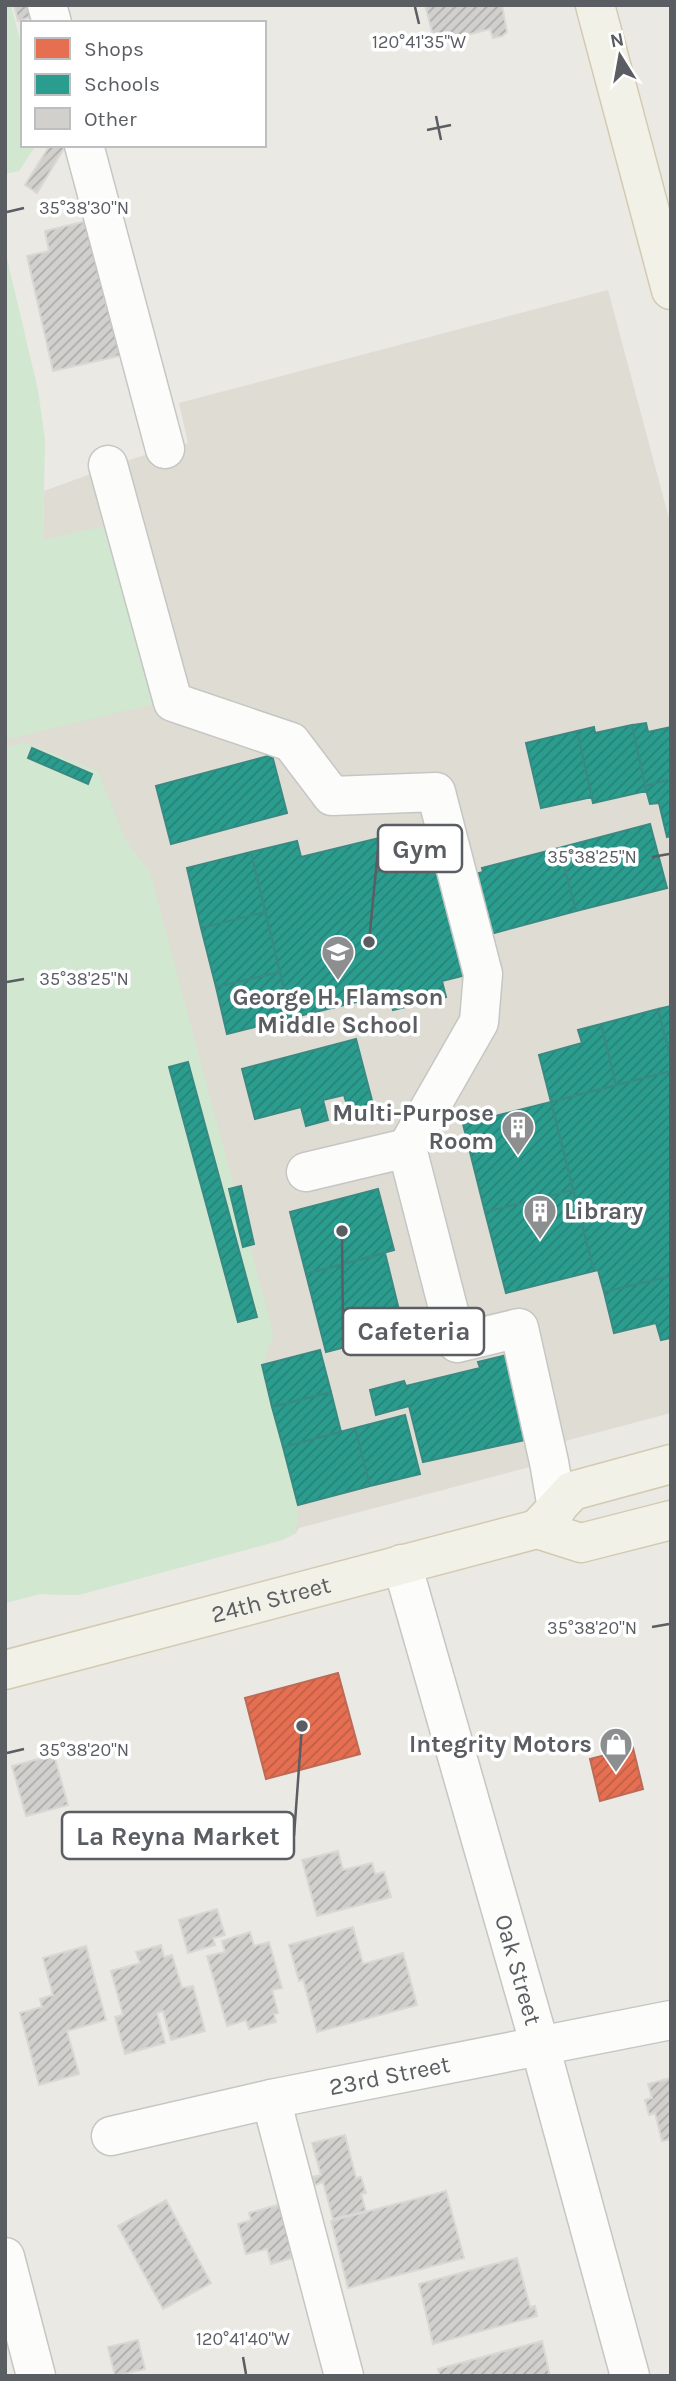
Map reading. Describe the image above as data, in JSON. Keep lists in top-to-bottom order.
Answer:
{
  "streets": {
    "main road": ["24th Street"],
    "street": ["Oak Street", "23rd Street"]
  },
  "crossings": [
    ["24th Street", "Oak Street"],
    ["Oak Street", "23rd Street"]
  ],
  "places": {
    "other": ["Gym", "Cafeteria", "La Reyna Market"],
    "school or university": ["George H. Flamson Middle School"],
    "building": ["Multi-Purpose Room", "Library"],
    "shop": ["Integrity Motors"]
  },
  "legend": ["Shops", "Schools", "Other"],
  "north": "top",
  "coordinates": [
    "120°41'35\"W",
    "35°38'30\"N",
    "35°38'25\"N",
    "35°38'20\"N",
    "120°41'40\"W"
  ]
}
